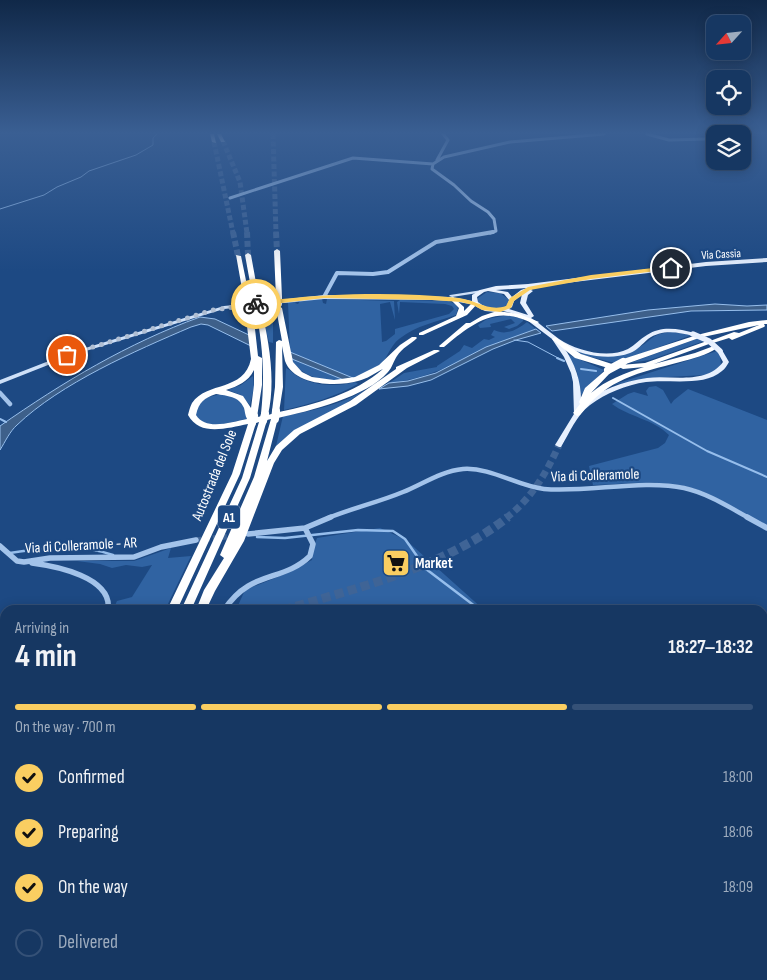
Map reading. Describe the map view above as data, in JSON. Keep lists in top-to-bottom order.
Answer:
{
  "streets": {
    "highway": ["Autostrada del Sole", "A1"],
    "main road": ["Via Cassia"],
    "street": ["Via di Colleramole", "Via di Colleramole - AR"]
  },
  "places": {
    "supermarket": ["Market"]
  },
  "north": "bottom left",
  "page": {
    "heading": ["4 min", "Arriving in", "18:27–18:32"],
    "bar": "On the way · 700 m",
    "list": [
      ["Confirmed", "18:00"],
      ["Preparing", "18:06"],
      ["On the way", "18:09"],
      "Delivered"
    ]
  }
}
